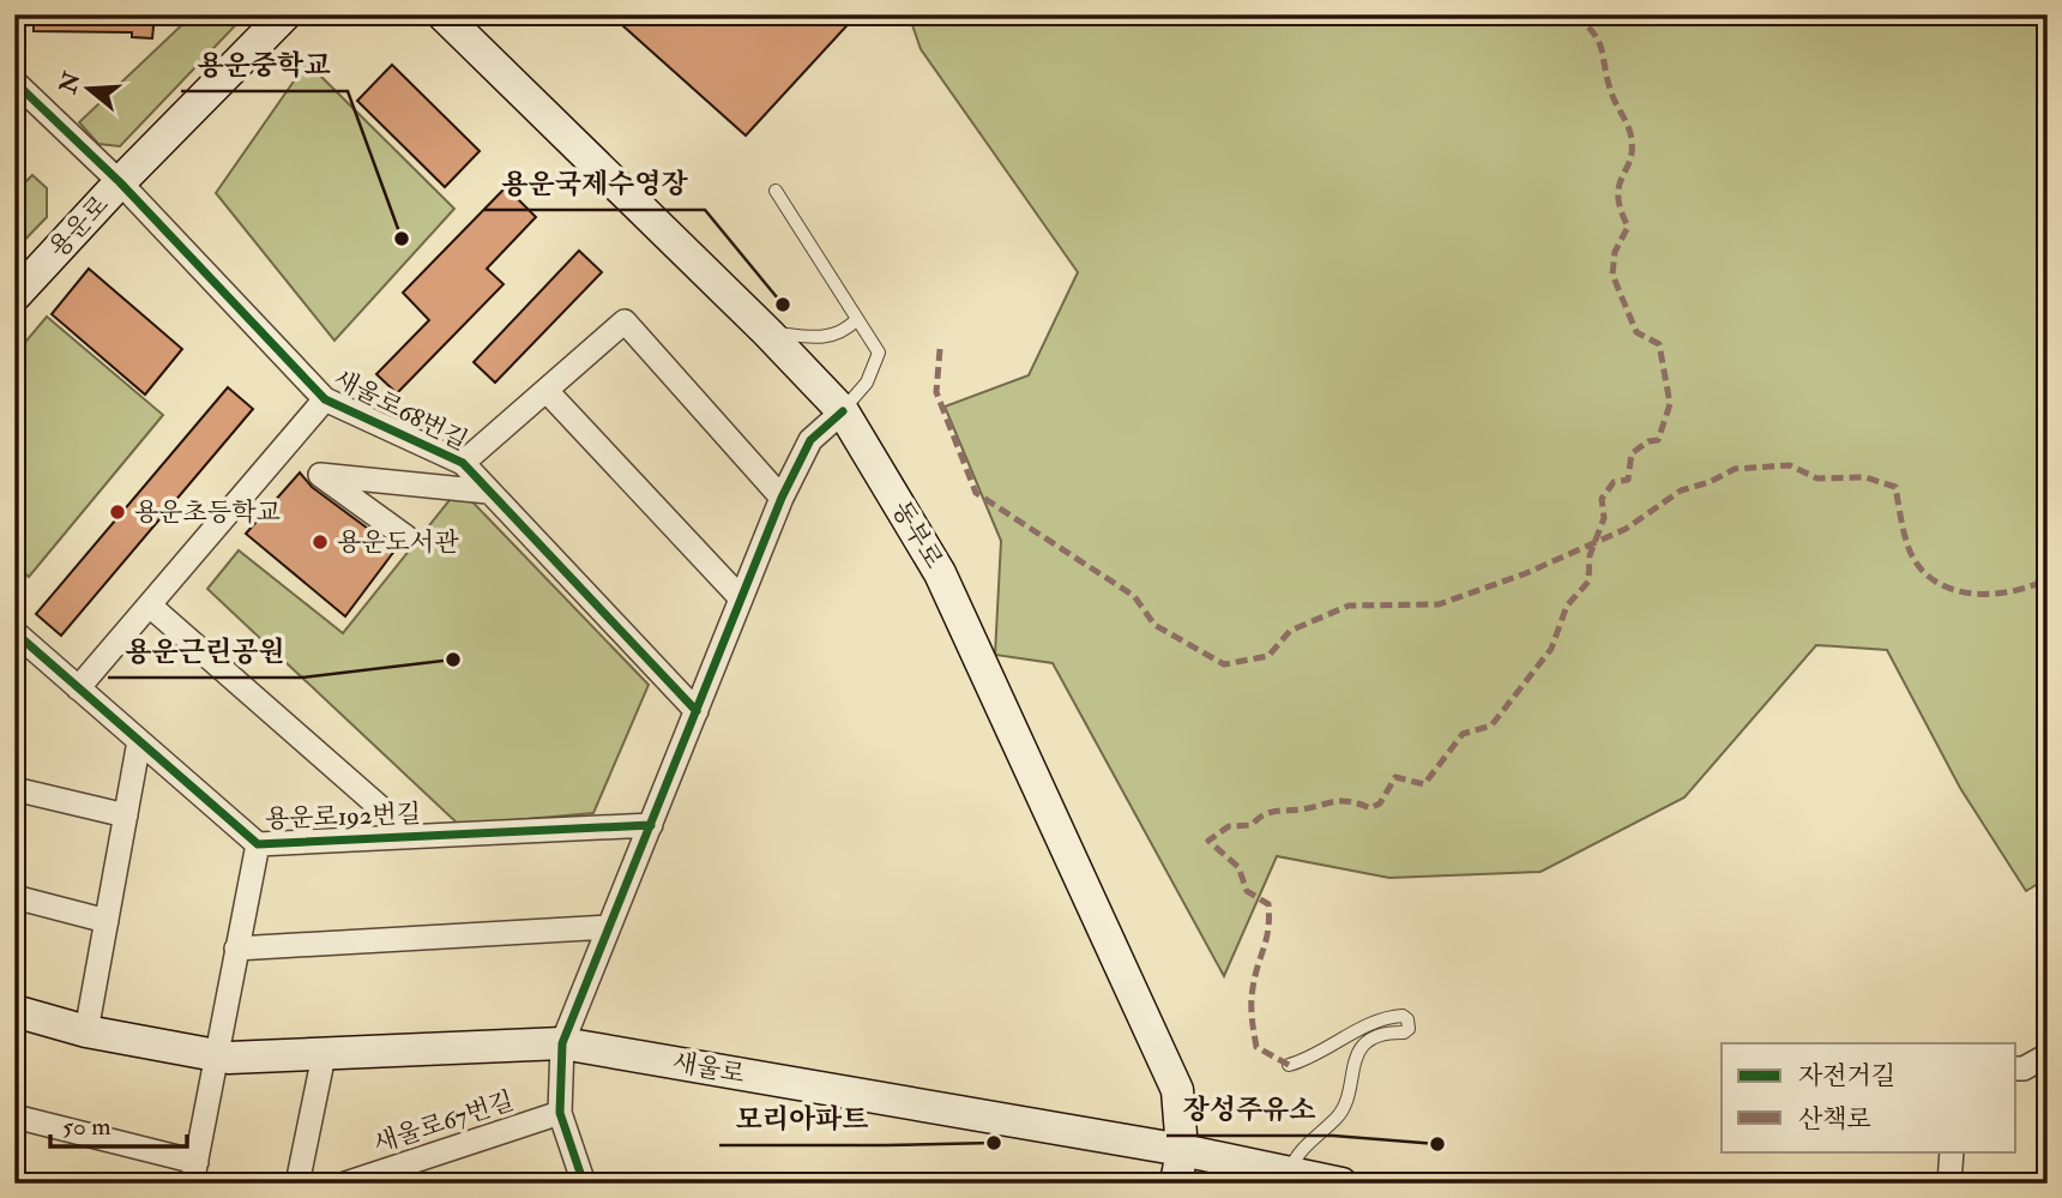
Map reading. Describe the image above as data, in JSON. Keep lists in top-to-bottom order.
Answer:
{
  "streets": {
    "main road": ["용운로", "동부로", "새울로"],
    "street": ["새울로68번길", "용운로192번길", "새울로67번길"]
  },
  "crossings": [
    ["용운로", "새울로68번길"],
    ["동부로", "새울로"]
  ],
  "places": [
    "용운중학교",
    "용운국제수영장",
    "용운초등학교",
    "용운도서관",
    "용운근린공원",
    "모리아파트",
    "장성주유소"
  ],
  "legend": ["자전거길", "산책로"],
  "scale_bar": "50 m",
  "north": "left"
}
